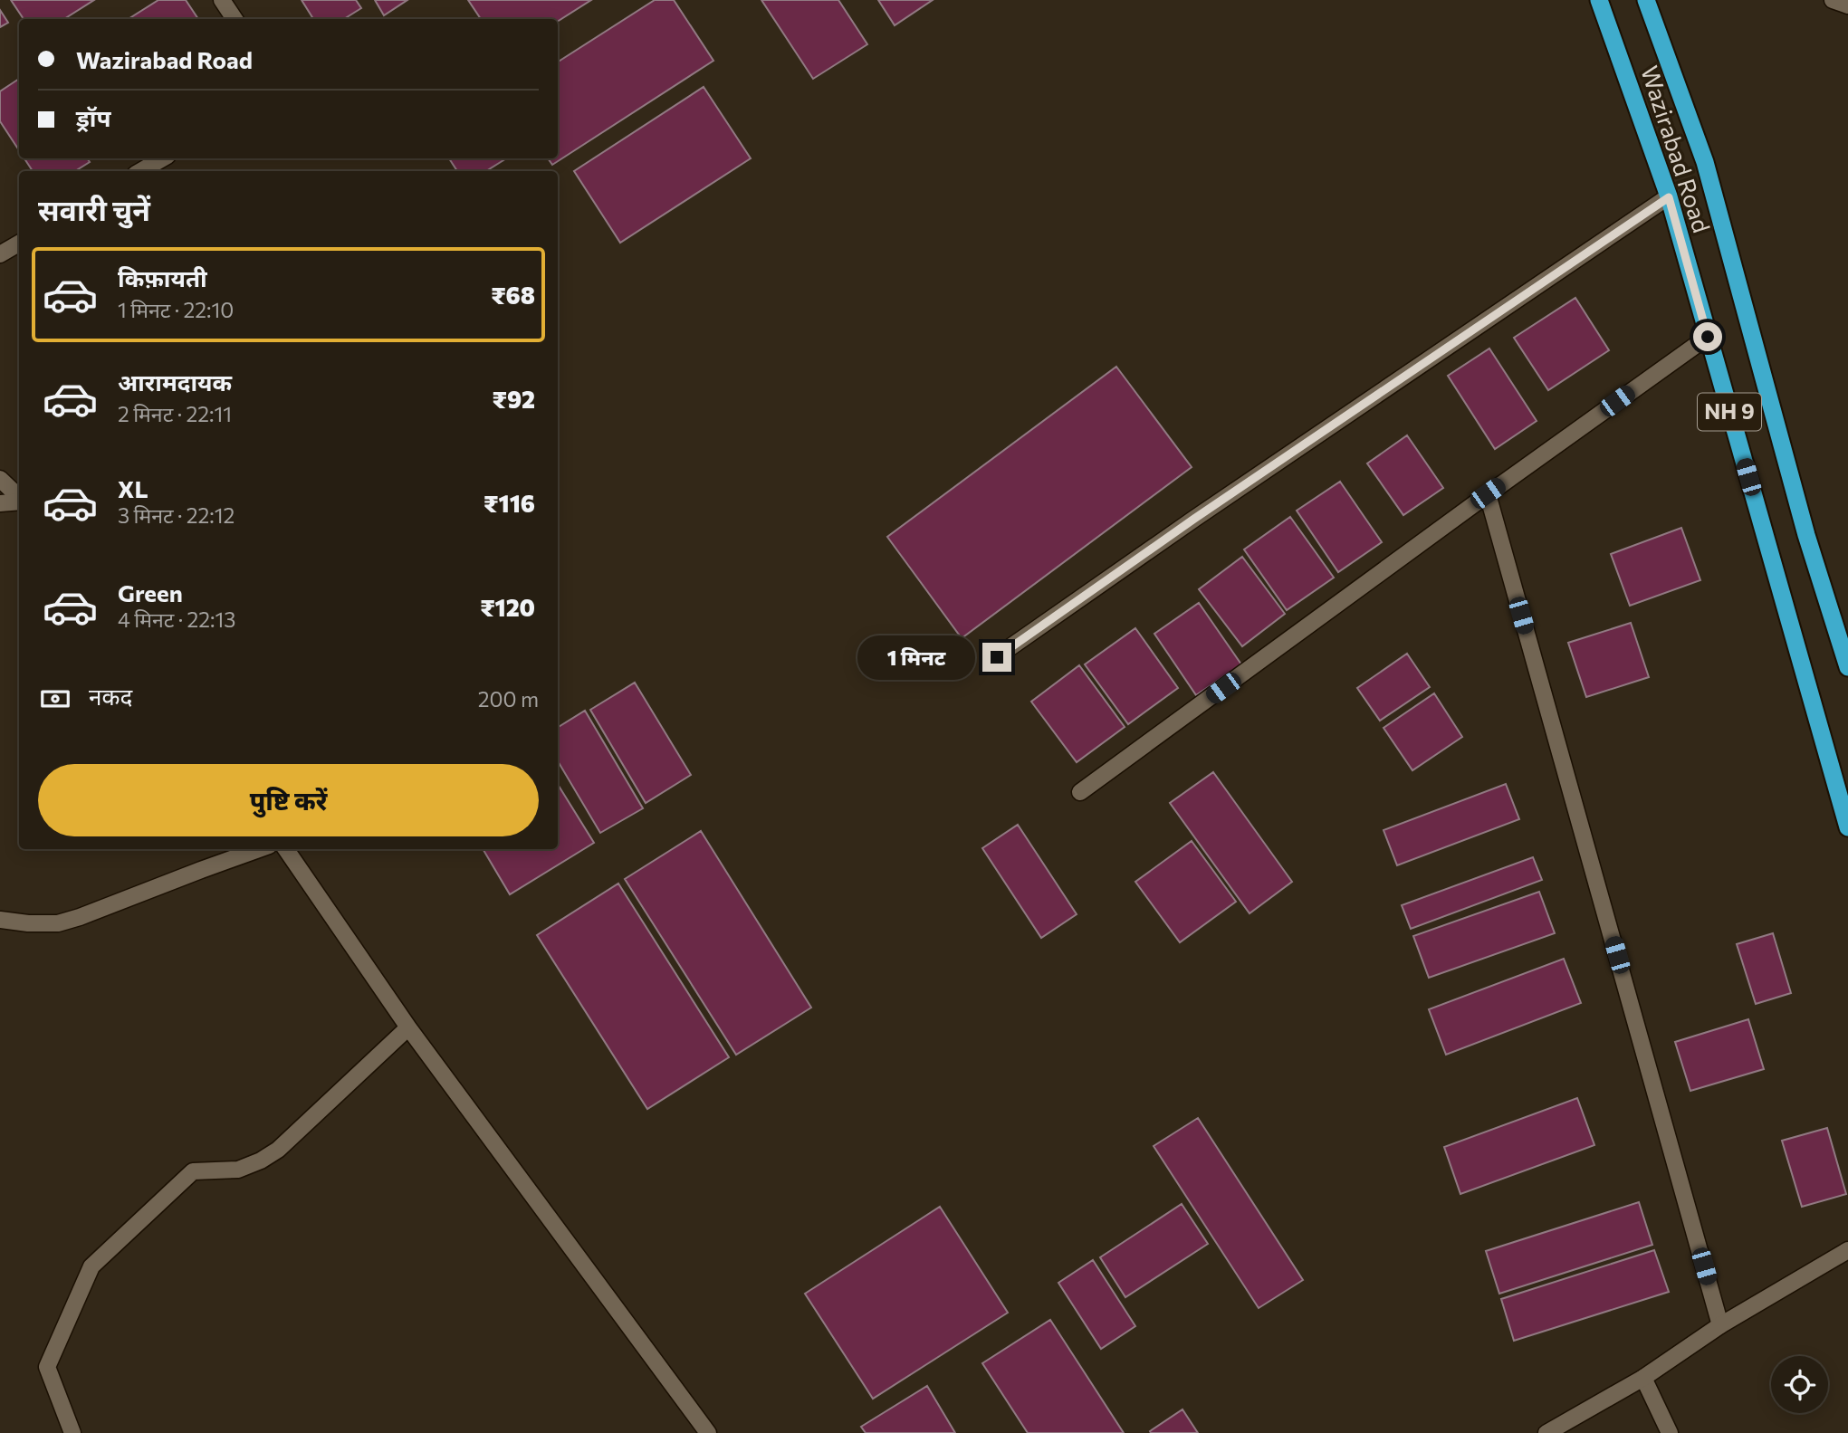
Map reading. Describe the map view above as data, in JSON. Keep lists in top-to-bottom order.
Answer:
{
  "streets": {
    "highway": ["Wazirabad Road", "NH 9"]
  },
  "page": {
    "banner": ["Wazirabad Road", "ड्रॉप"],
    "heading": "सवारी चुनें",
    "list": [
      {
        "name": "किफ़ायती",
        "note": "1 मिनट · 22:10",
        "value": "₹68"
      },
      {
        "name": "आरामदायक",
        "note": "2 मिनट · 22:11",
        "value": "₹92"
      },
      {
        "name": "XL",
        "note": "3 मिनट · 22:12",
        "value": "₹116"
      },
      {
        "name": "Green",
        "note": "4 मिनट · 22:13",
        "value": "₹120"
      }
    ],
    "bubble": "1 मिनट",
    "pay": ["नकद", "200 m"],
    "buttons": "पुष्टि करें"
  }
}
